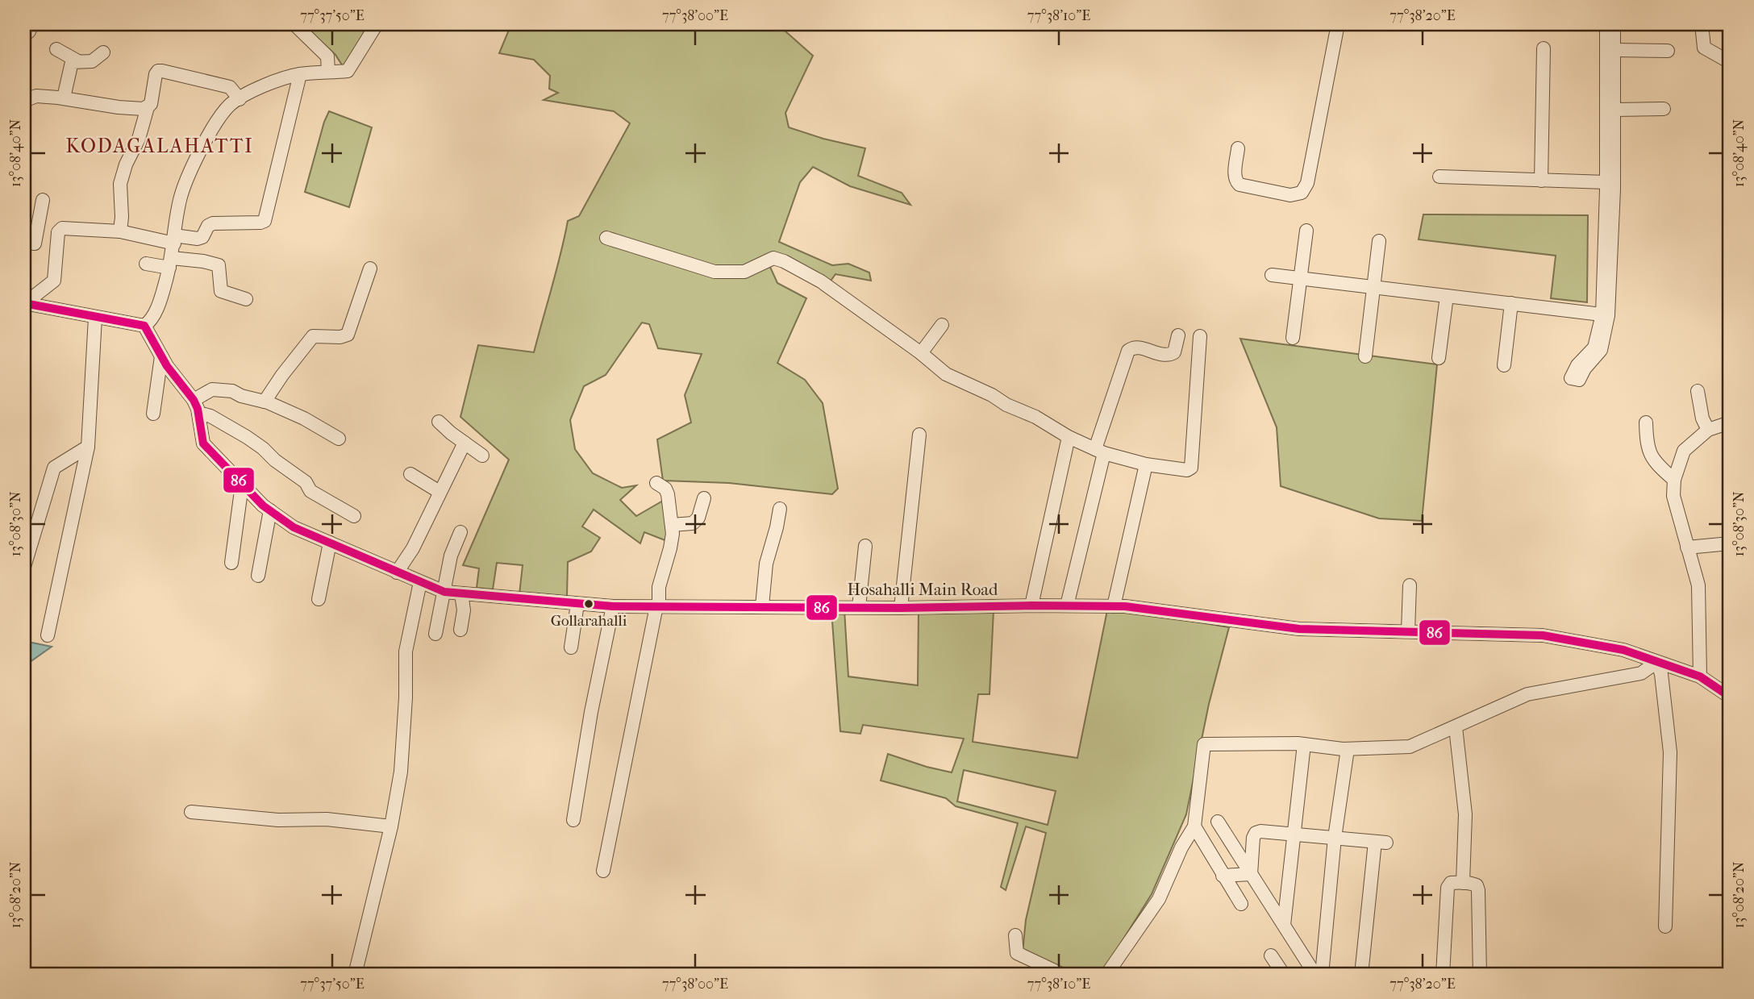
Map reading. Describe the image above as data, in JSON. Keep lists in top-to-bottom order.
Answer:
{
  "streets": {
    "street": ["Hosahalli Main Road"]
  },
  "districts": ["KODAGALAHATTI"],
  "places": ["Gollarahalli"],
  "lines": ["transit line 86"],
  "coordinates": [
    "77°37'50\"E",
    "77°38'00\"E",
    "77°38'10\"E",
    "77°38'20\"E",
    "13°08'40\"N",
    "13°08'30\"N",
    "13°08'20\"N"
  ]
}
